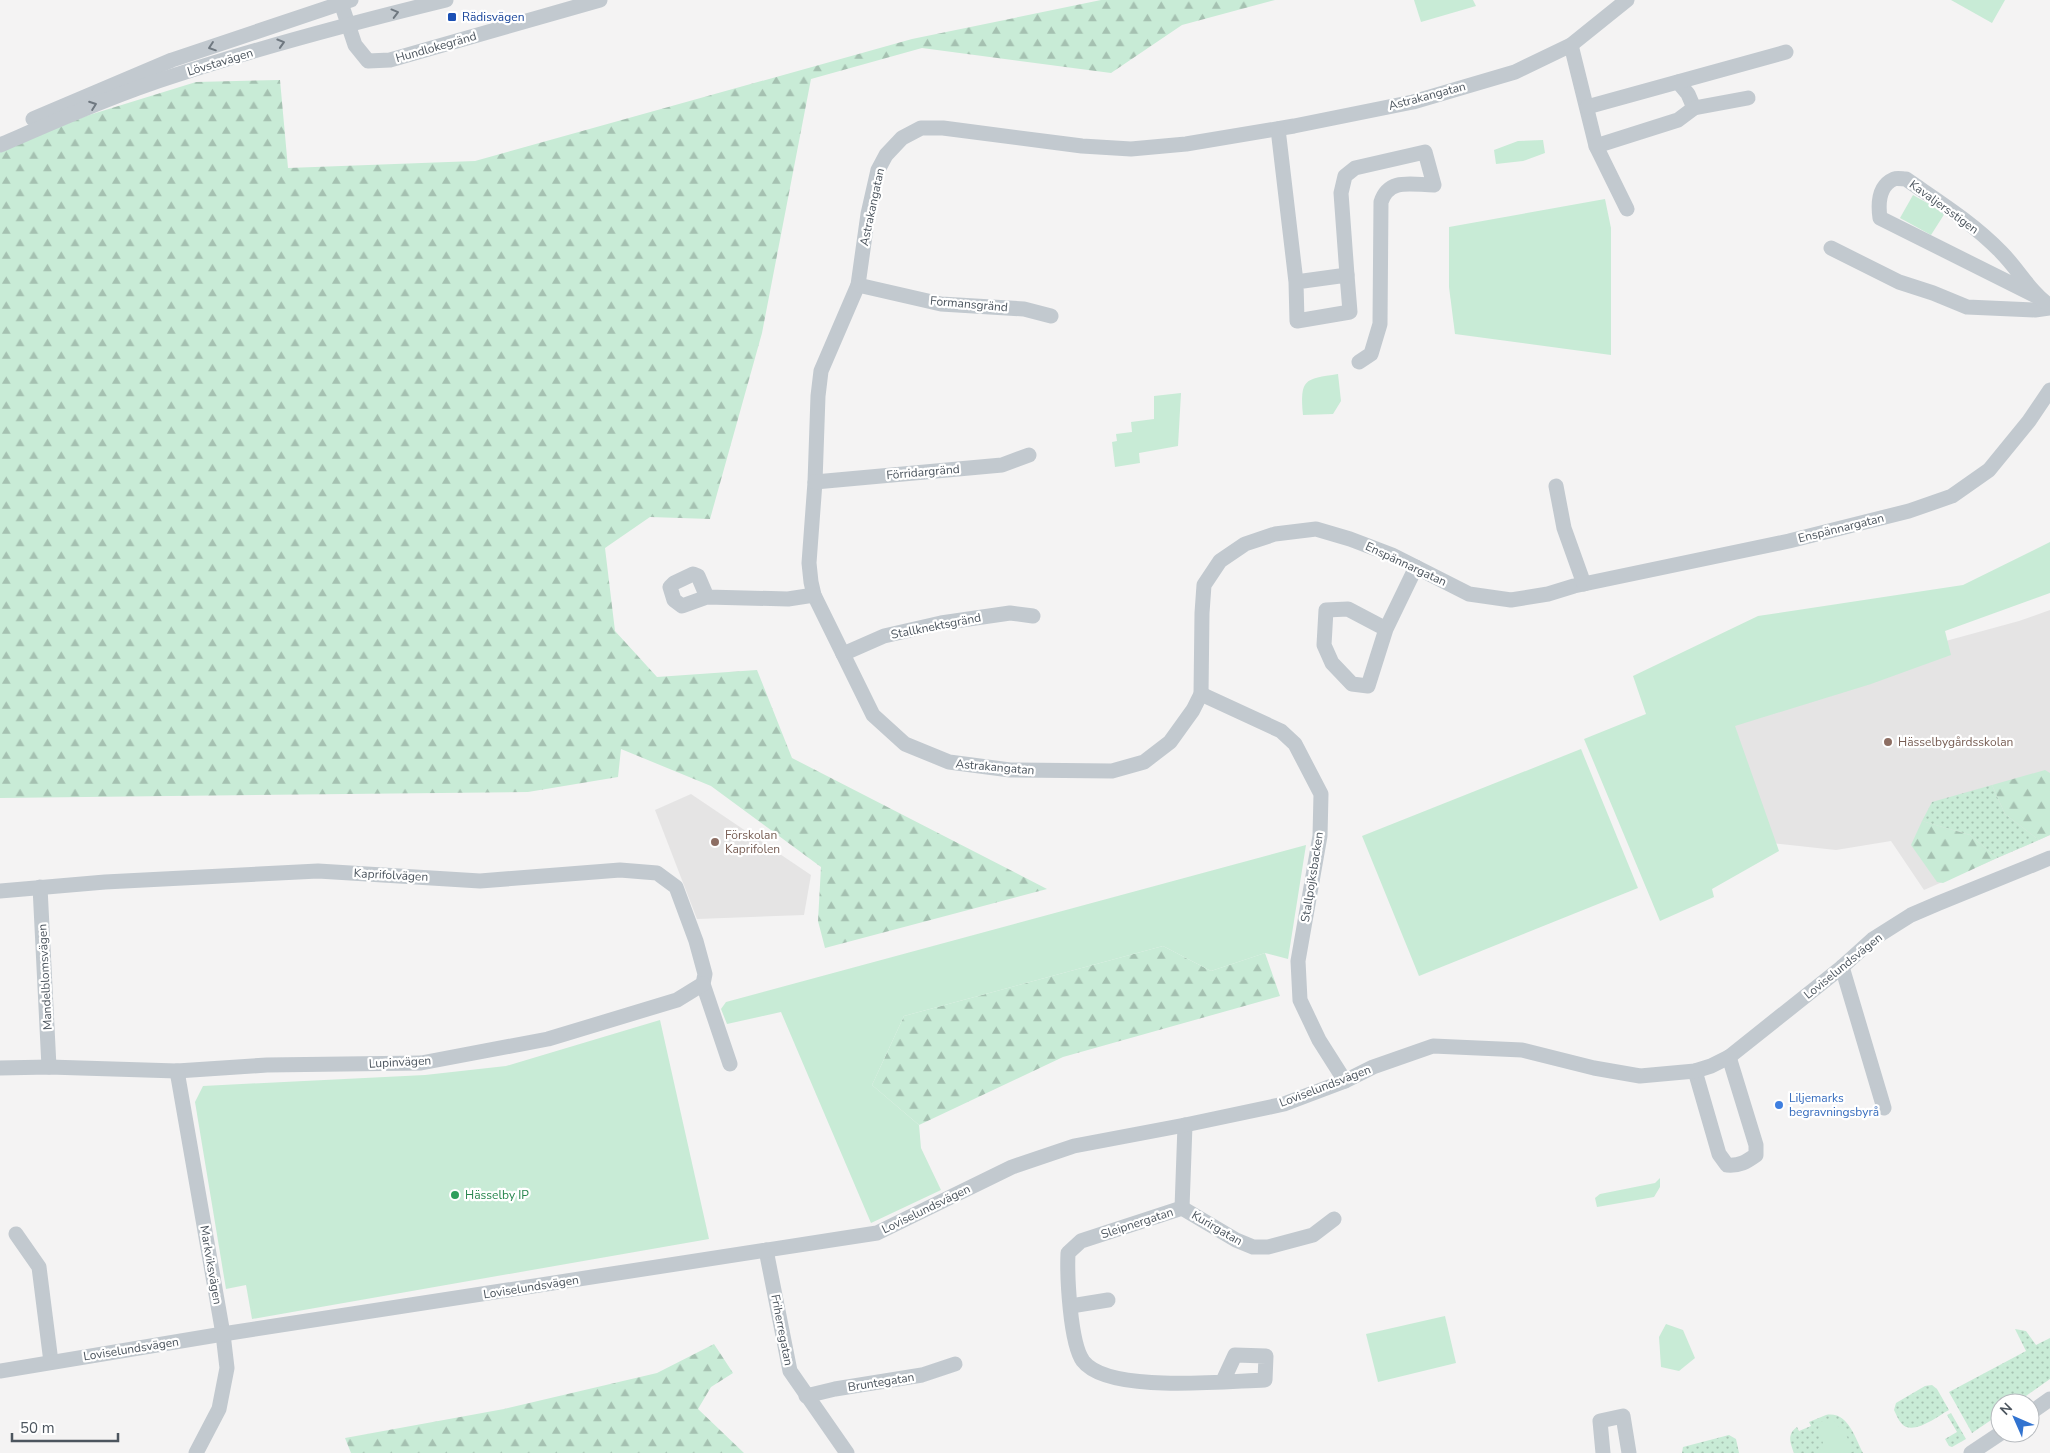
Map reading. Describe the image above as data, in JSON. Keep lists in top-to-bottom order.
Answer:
{
  "streets": {
    "street": [
      "Hundlokegränd",
      "Lövstavägen",
      "Astrakangatan",
      "Kavaljersstigen",
      "Formansgränd",
      "Förridargränd",
      "Enspännargatan",
      "Stallknektsgränd",
      "Kaprifolvägen",
      "Stallpojksbacken",
      "Loviselundsvägen",
      "Mandelblomsvägen",
      "Lupinvägen",
      "Sleipnergatan",
      "Kurirgatan",
      "Markviksvägen",
      "Friherregatan",
      "Bruntegatan"
    ]
  },
  "crossings": [
    ["Hundlokegränd", "Lövstavägen"],
    ["Astrakangatan", "Formansgränd"],
    ["Astrakangatan", "Förridargränd"],
    ["Astrakangatan", "Enspännargatan"],
    ["Astrakangatan", "Stallknektsgränd"],
    ["Astrakangatan", "Stallpojksbacken"],
    ["Enspännargatan", "Stallpojksbacken"],
    ["Kaprifolvägen", "Mandelblomsvägen"],
    ["Kaprifolvägen", "Lupinvägen"],
    ["Stallpojksbacken", "Loviselundsvägen"],
    ["Loviselundsvägen", "Sleipnergatan"],
    ["Loviselundsvägen", "Markviksvägen"],
    ["Loviselundsvägen", "Friherregatan"],
    ["Mandelblomsvägen", "Lupinvägen"],
    ["Lupinvägen", "Markviksvägen"],
    ["Sleipnergatan", "Kurirgatan"],
    ["Friherregatan", "Bruntegatan"]
  ],
  "places": {
    "transit": ["Rädisvägen"],
    "other": [
      "Hässelbygårdsskolan",
      "Förskolan Kaprifolen",
      "Liljemarks begravningsbyrå",
      "Hässelby IP"
    ]
  },
  "scale_bar": "50 m",
  "north": "top left"
}
